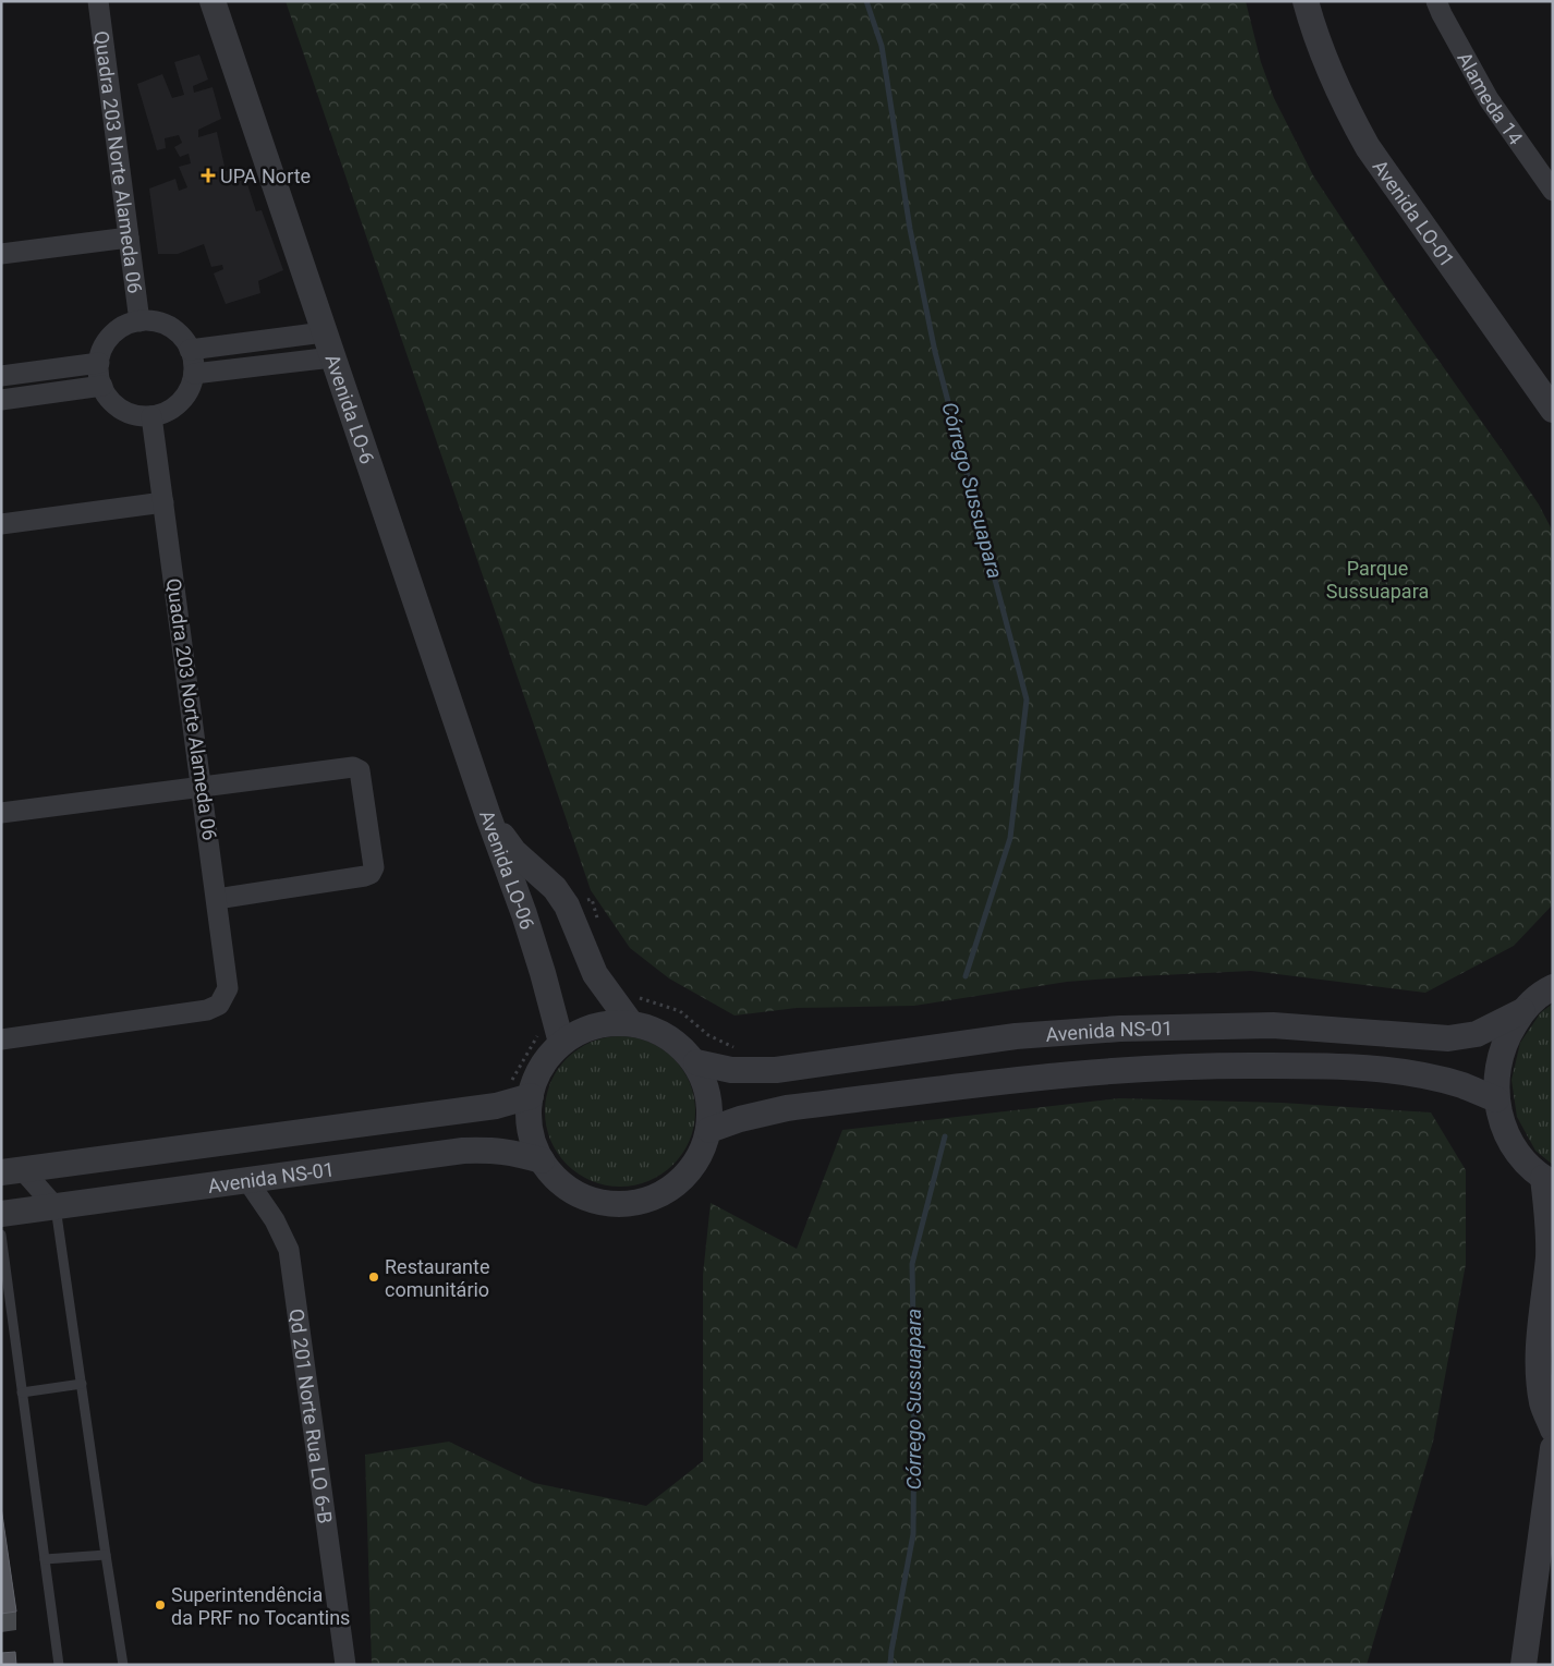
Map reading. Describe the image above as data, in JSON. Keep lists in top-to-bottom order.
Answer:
{
  "streets": {
    "street": [
      "Alameda 14",
      "Quadra 203 Norte Alameda 06",
      "Avenida LO-01",
      "Avenida LO-6",
      "Avenida LO-06",
      "Avenida NS-01",
      "Qd 201 Norte Rua LO 6-B"
    ]
  },
  "crossings": [
    ["Avenida LO-6", "Avenida LO-06"],
    ["Avenida LO-06", "Avenida NS-01"],
    ["Avenida NS-01", "Qd 201 Norte Rua LO 6-B"]
  ],
  "water": ["Córrego Sussuapara"],
  "parks": ["Parque Sussuapara"],
  "places": {
    "health": ["UPA Norte"],
    "other": ["Restaurante comunitário", "Superintendência da PRF no Tocantins"]
  }
}
